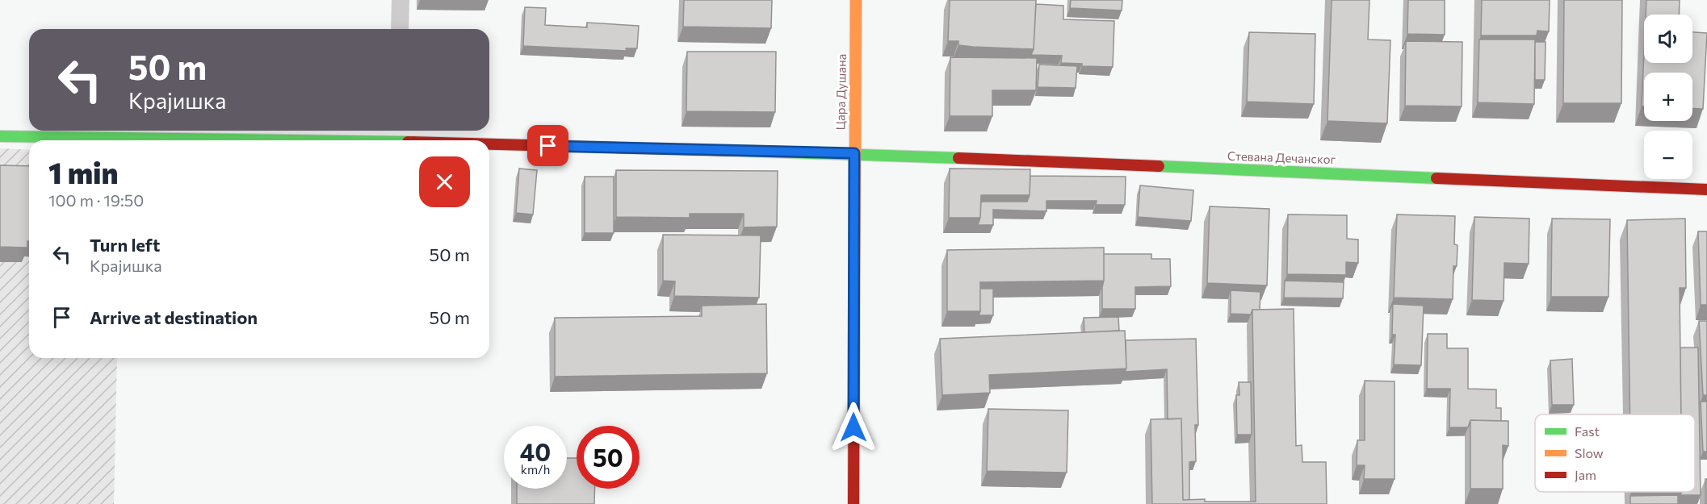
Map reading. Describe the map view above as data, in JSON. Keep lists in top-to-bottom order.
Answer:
{
  "streets": {
    "street": ["Цара Душана", "Стевана Дечанског"]
  },
  "crossings": [
    ["Цара Душана", "Стевана Дечанског"]
  ],
  "legend": ["Fast", "Slow", "Jam"],
  "page": {
    "map_buttons": ["+", "−"],
    "turn": ["50 m", "Крајишка"],
    "heading": ["1 min", "100 m · 19:50"],
    "list": [
      {
        "name": "Turn left",
        "note": "Крајишка",
        "value": "50 m"
      },
      {
        "name": "Arrive at destination",
        "value": "50 m"
      }
    ],
    "speed": "40 km/h",
    "limit": "50"
  }
}
